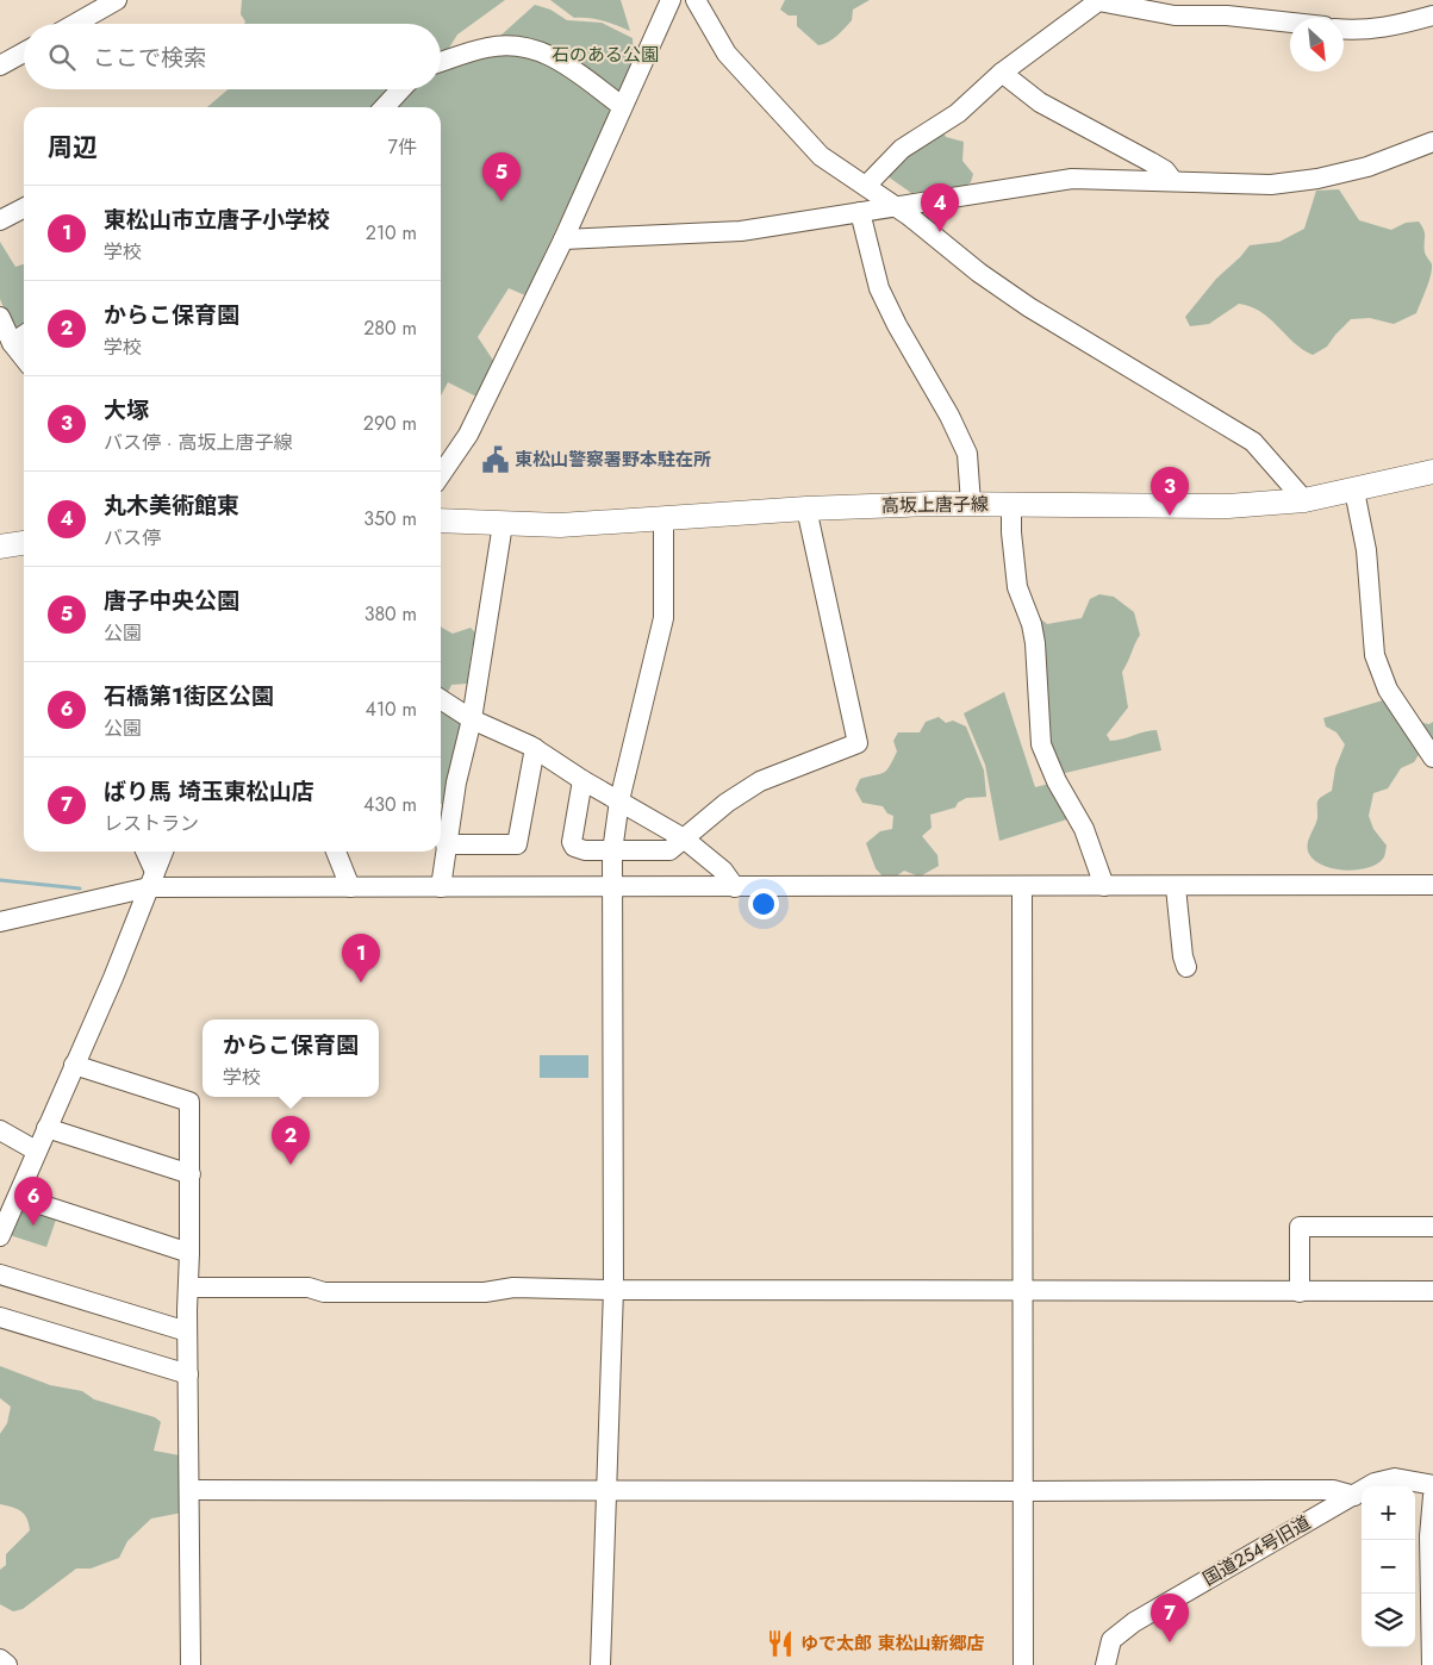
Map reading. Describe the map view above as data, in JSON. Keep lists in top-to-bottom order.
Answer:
{
  "streets": {
    "main road": ["高坂上唐子線"],
    "street": ["国道254号旧道"]
  },
  "parks": ["石のある公園"],
  "places": {
    "public building": ["東松山警察署野本駐在所"],
    "restaurant": ["ゆで太郎 東松山新郷店"]
  },
  "north": "bottom right",
  "page": {
    "search": "ここで検索",
    "heading": ["周辺", "7件"],
    "pins": [
      "5",
      "4",
      "3",
      "1",
      "2",
      "6",
      "7"
    ],
    "list": [
      {
        "mark": "1",
        "name": "東松山市立唐子小学校",
        "note": "学校",
        "value": "210 m"
      },
      {
        "mark": "2",
        "name": "からこ保育園",
        "note": "学校",
        "value": "280 m"
      },
      {
        "mark": "3",
        "name": "大塚",
        "note": "バス停 · 高坂上唐子線",
        "value": "290 m"
      },
      {
        "mark": "4",
        "name": "丸木美術館東",
        "note": "バス停",
        "value": "350 m"
      },
      {
        "mark": "5",
        "name": "唐子中央公園",
        "note": "公園",
        "value": "380 m"
      },
      {
        "mark": "6",
        "name": "石橋第1街区公園",
        "note": "公園",
        "value": "410 m"
      },
      {
        "mark": "7",
        "name": "ばり馬 埼玉東松山店",
        "note": "レストラン",
        "value": "430 m"
      }
    ],
    "popup": ["からこ保育園", "学校"],
    "map_buttons": ["+", "−"]
  }
}
